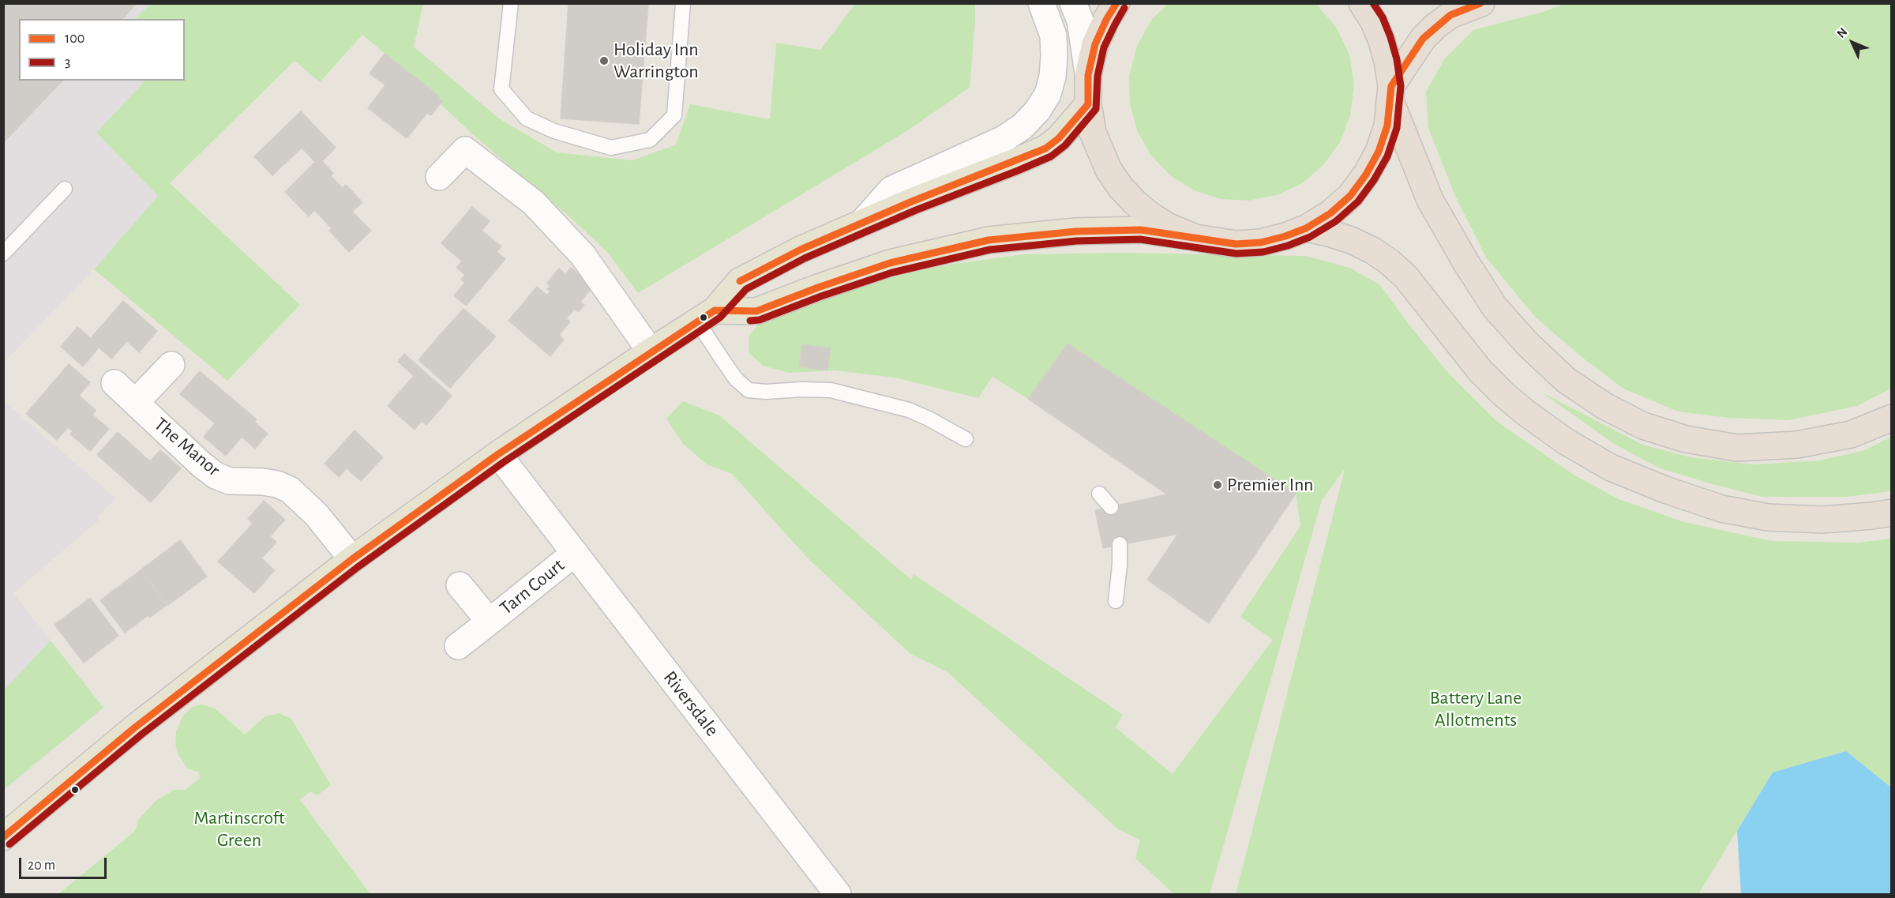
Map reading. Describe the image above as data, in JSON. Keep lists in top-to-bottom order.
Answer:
{
  "streets": {
    "street": ["The Manor", "Tarn Court", "Riversdale"]
  },
  "crossings": [
    ["Tarn Court", "Riversdale"]
  ],
  "parks": ["Battery Lane Allotments", "Martinscroft Green"],
  "places": ["Holiday Inn Warrington", "Premier Inn"],
  "lines": ["transit line 100", "transit line 3"],
  "legend": ["100", "3"],
  "scale_bar": "20 m",
  "north": "top left"
}
